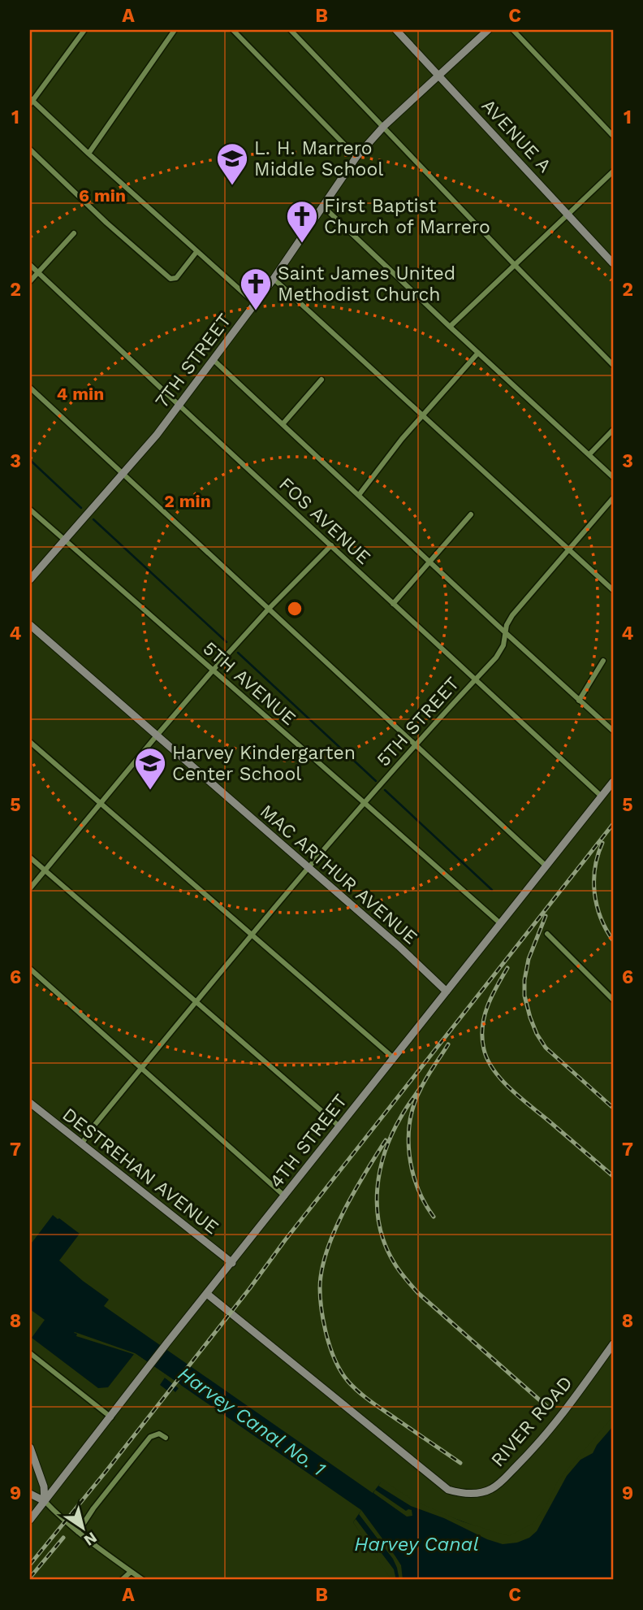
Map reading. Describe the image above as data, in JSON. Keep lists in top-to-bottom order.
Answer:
{
  "streets": {
    "main road": [
      "AVENUE A",
      "7TH STREET",
      "MAC ARTHUR AVENUE",
      "4TH STREET",
      "DESTREHAN AVENUE",
      "RIVER ROAD"
    ],
    "street": ["FOS AVENUE", "5TH AVENUE", "5TH STREET"]
  },
  "crossings": [
    ["AVENUE A", "7TH STREET"],
    ["7TH STREET", "FOS AVENUE"],
    ["7TH STREET", "5TH AVENUE"],
    ["FOS AVENUE", "5TH STREET"],
    ["FOS AVENUE", "4TH STREET"],
    ["5TH AVENUE", "5TH STREET"],
    ["5TH AVENUE", "4TH STREET"],
    ["5TH STREET", "MAC ARTHUR AVENUE"],
    ["5TH STREET", "DESTREHAN AVENUE"],
    ["MAC ARTHUR AVENUE", "4TH STREET"],
    ["4TH STREET", "DESTREHAN AVENUE"],
    ["4TH STREET", "RIVER ROAD"]
  ],
  "water": ["Harvey Canal No. 1", "Harvey Canal"],
  "places": {
    "school or university": ["L. H. Marrero Middle School", "Harvey Kindergarten Center School"],
    "church": ["First Baptist Church of Marrero", "Saint James United Methodist Church"]
  },
  "north": "bottom right",
  "grid": {
    "columns": ["A", "B", "C"],
    "rows": [
      "1",
      "2",
      "3",
      "4",
      "5",
      "6",
      "7",
      "8",
      "9"
    ]
  },
  "rings": ["6 min", "4 min", "2 min"]
}
